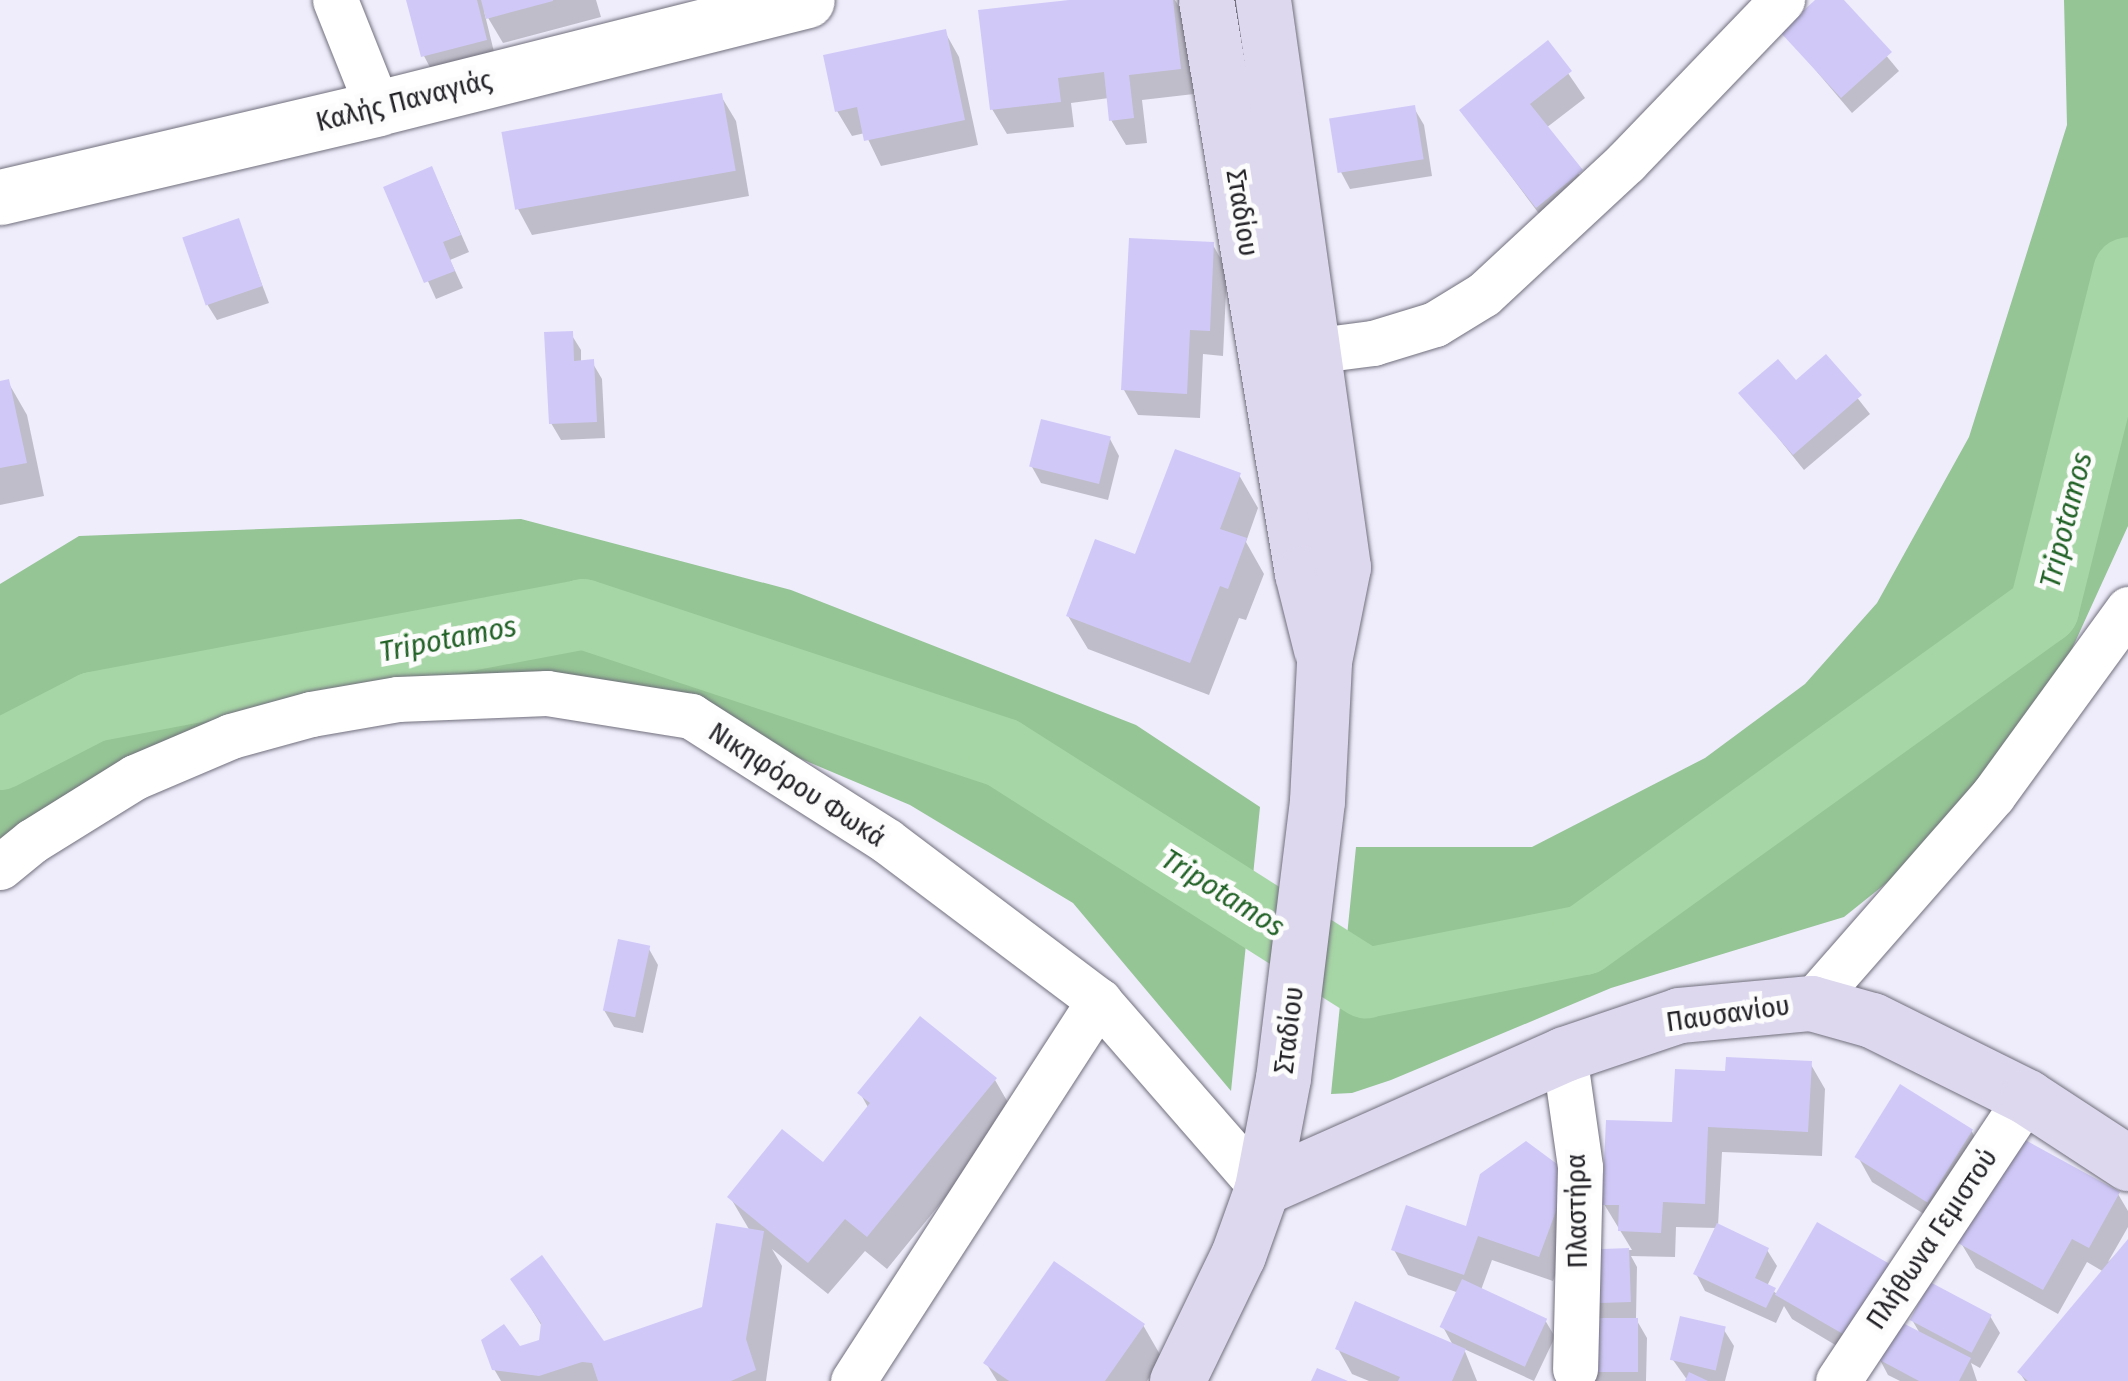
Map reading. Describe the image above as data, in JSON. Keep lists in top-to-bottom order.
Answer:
{
  "streets": {
    "main road": ["Σταδίου", "Παυσανίου"],
    "street": [
      "Καλής Παναγιάς",
      "Νικηφόρου Φωκά",
      "Πλαστήρα",
      "Πλήθωνα Γεμιστού"
    ]
  },
  "crossings": [
    ["Σταδίου", "Νικηφόρου Φωκά"],
    ["Σταδίου", "Παυσανίου"],
    ["Νικηφόρου Φωκά", "Παυσανίου"],
    ["Παυσανίου", "Πλαστήρα"],
    ["Παυσανίου", "Πλήθωνα Γεμιστού"]
  ],
  "water": ["Tripotamos"]
}
